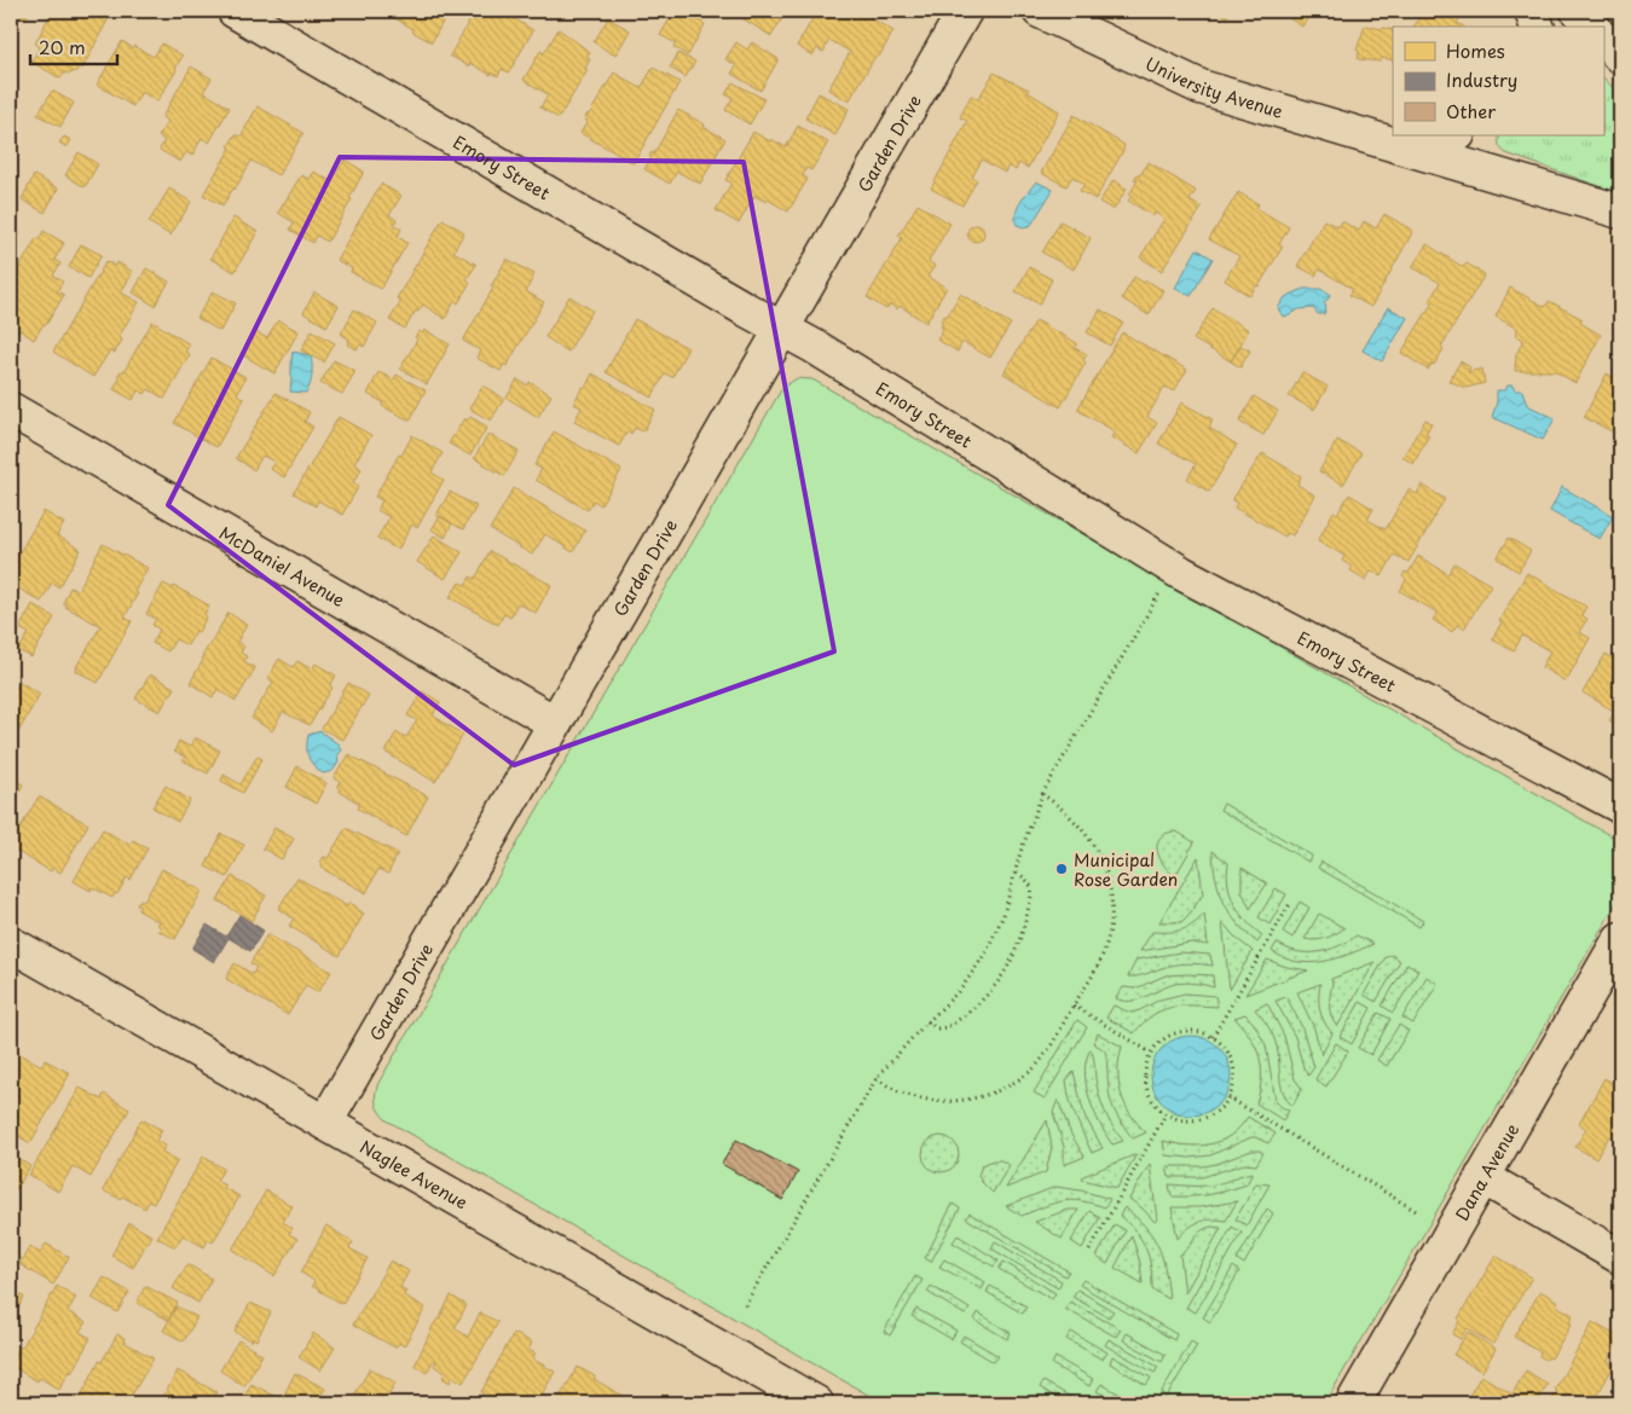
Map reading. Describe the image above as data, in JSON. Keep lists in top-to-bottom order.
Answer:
{
  "streets": {
    "street": [
      "University Avenue",
      "Garden Drive",
      "Emory Street",
      "McDaniel Avenue",
      "Dana Avenue",
      "Naglee Avenue"
    ]
  },
  "crossings": [
    ["Garden Drive", "Emory Street"],
    ["Garden Drive", "McDaniel Avenue"],
    ["Garden Drive", "Naglee Avenue"]
  ],
  "places": ["Municipal Rose Garden"],
  "legend": ["Homes", "Industry", "Other"],
  "scale_bar": "20 m"
}
